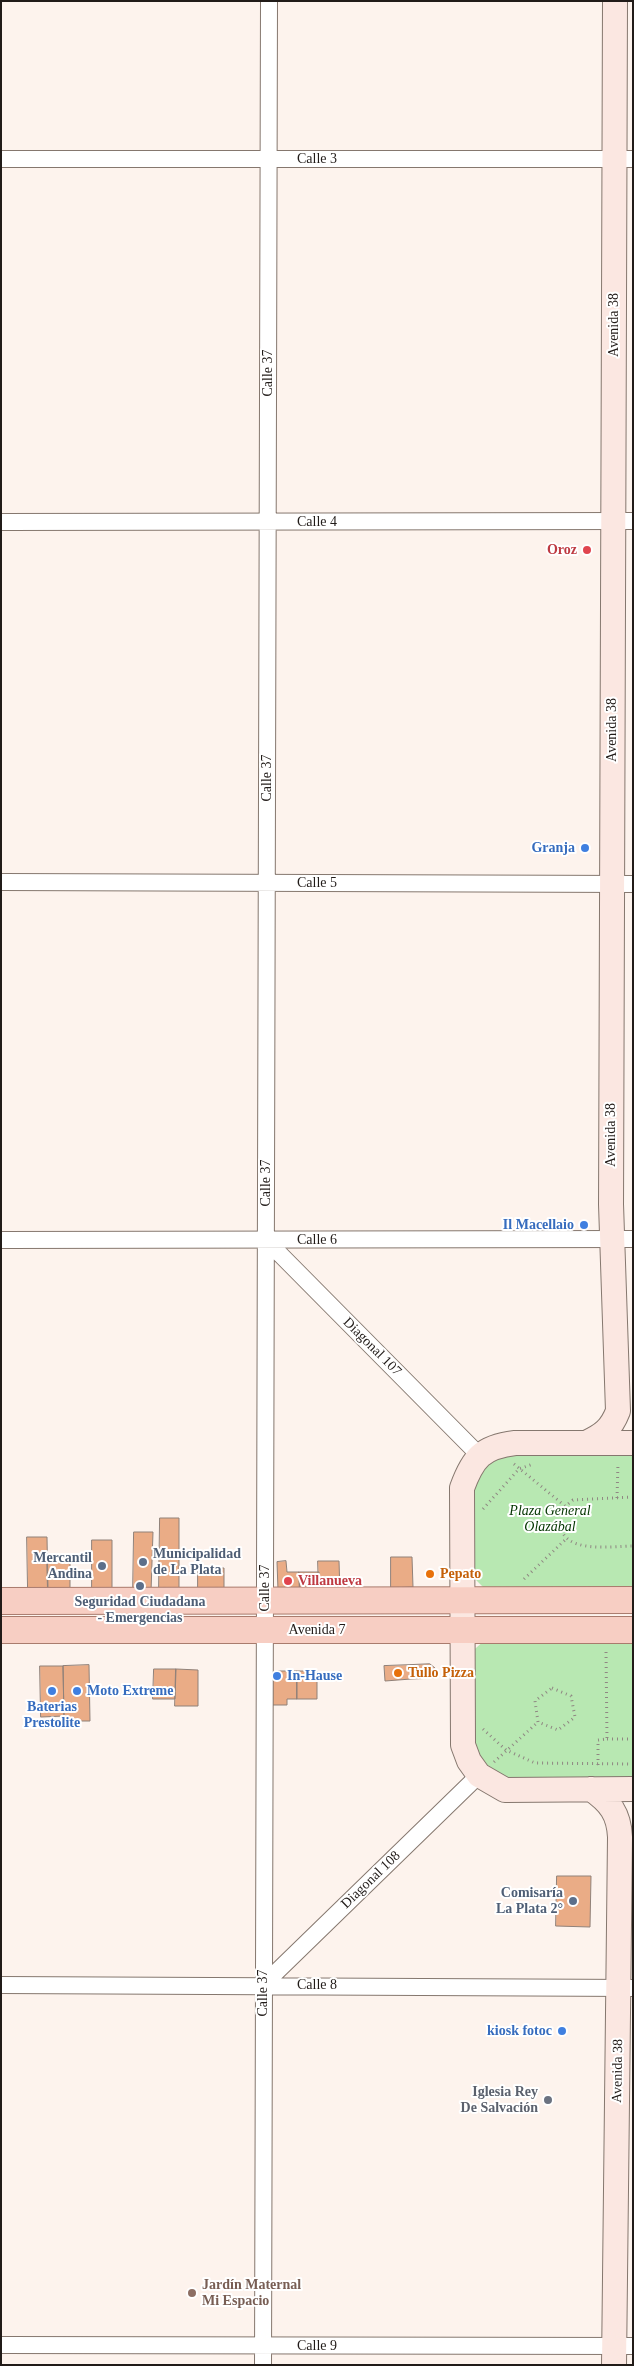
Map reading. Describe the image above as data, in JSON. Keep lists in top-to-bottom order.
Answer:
{
  "streets": {
    "main road": ["Avenida 38", "Avenida 7"],
    "street": [
      "Calle 3",
      "Calle 37",
      "Calle 4",
      "Calle 5",
      "Calle 6",
      "Diagonal 107",
      "Diagonal 108",
      "Calle 8",
      "Calle 9"
    ]
  },
  "crossings": [
    ["Calle 3", "Avenida 38"],
    ["Calle 3", "Calle 37"],
    ["Avenida 38", "Calle 4"],
    ["Avenida 38", "Calle 5"],
    ["Avenida 38", "Calle 6"],
    ["Avenida 38", "Calle 8"],
    ["Avenida 38", "Calle 9"],
    ["Calle 37", "Calle 4"],
    ["Calle 37", "Calle 5"],
    ["Calle 37", "Calle 6"],
    ["Calle 37", "Diagonal 107"],
    ["Calle 37", "Avenida 7"],
    ["Calle 37", "Diagonal 108"],
    ["Calle 37", "Calle 8"],
    ["Calle 37", "Calle 9"],
    ["Calle 6", "Diagonal 107"],
    ["Diagonal 108", "Calle 8"]
  ],
  "parks": ["Plaza General Olazábal"],
  "places": [
    "Oroz",
    "Granja",
    "Il Macellaio",
    "Municipalidad de La Plata",
    "Mercantil Andina",
    "Pepato",
    "Villanueva",
    "Seguridad Ciudadana - Emergencias",
    "Tullo Pizza",
    "In-Hause",
    "Baterias Prestolite",
    "Moto Extreme",
    "Comisaría La Plata 2°",
    "kiosk fotoc",
    "Iglesia Rey De Salvación",
    "Jardín Maternal Mi Espacio"
  ]
}
